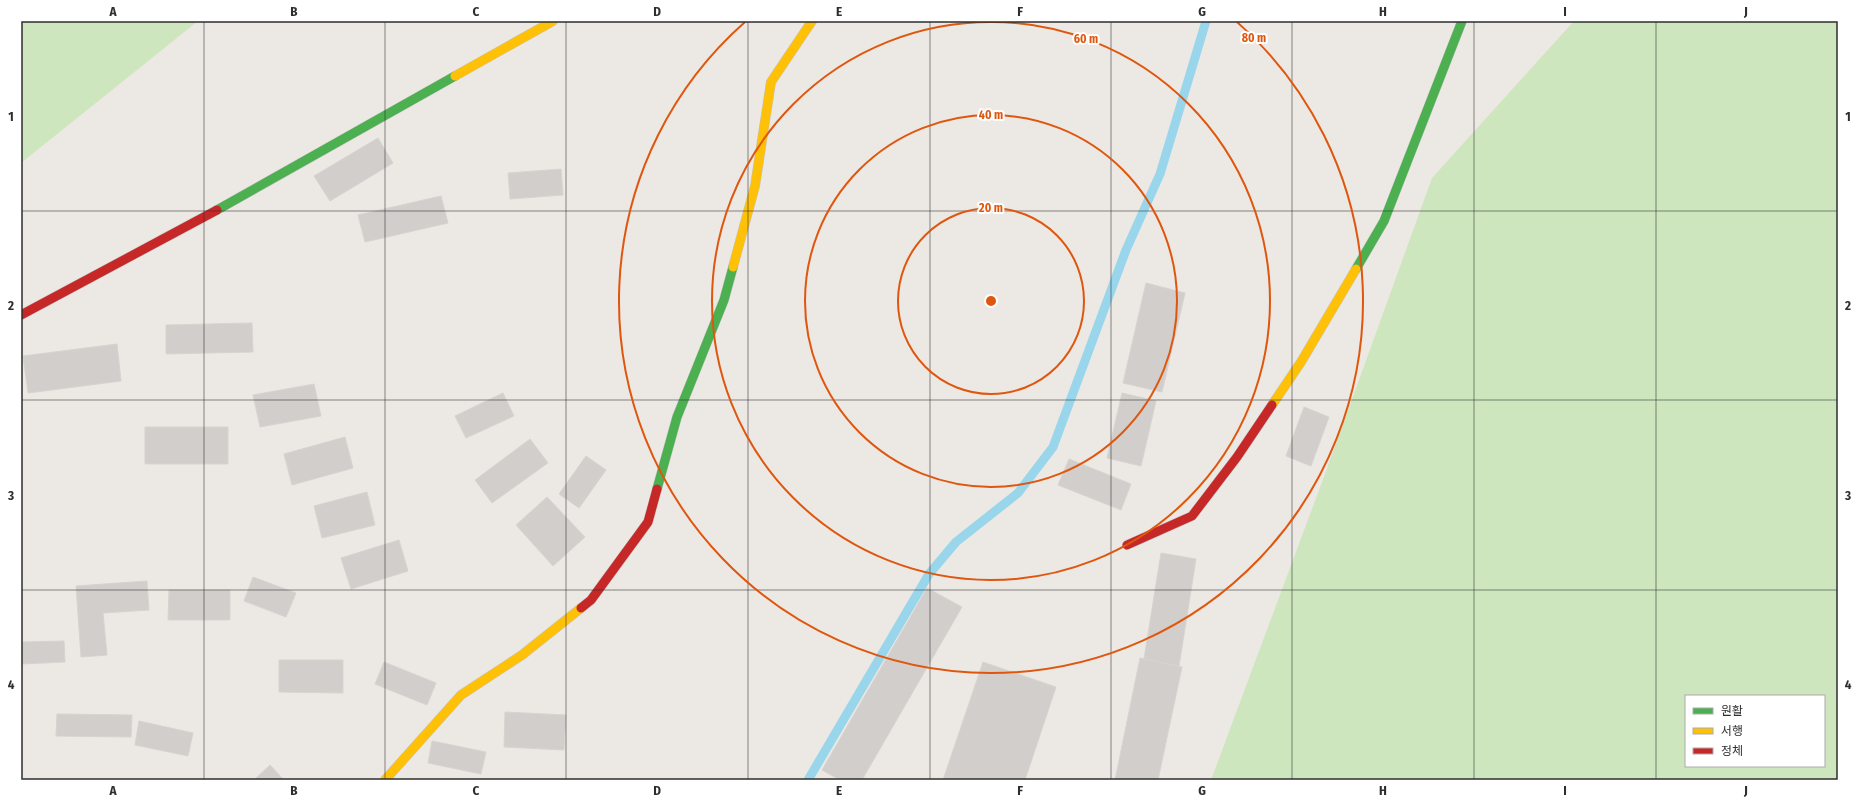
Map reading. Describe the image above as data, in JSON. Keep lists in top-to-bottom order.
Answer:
{
  "legend": ["원활", "서행", "정체"],
  "grid": {
    "columns": [
      "A",
      "B",
      "C",
      "D",
      "E",
      "F",
      "G",
      "H",
      "I",
      "J"
    ],
    "rows": [
      "1",
      "2",
      "3",
      "4"
    ]
  },
  "rings": [
    "80 m",
    "60 m",
    "40 m",
    "20 m"
  ]
}
